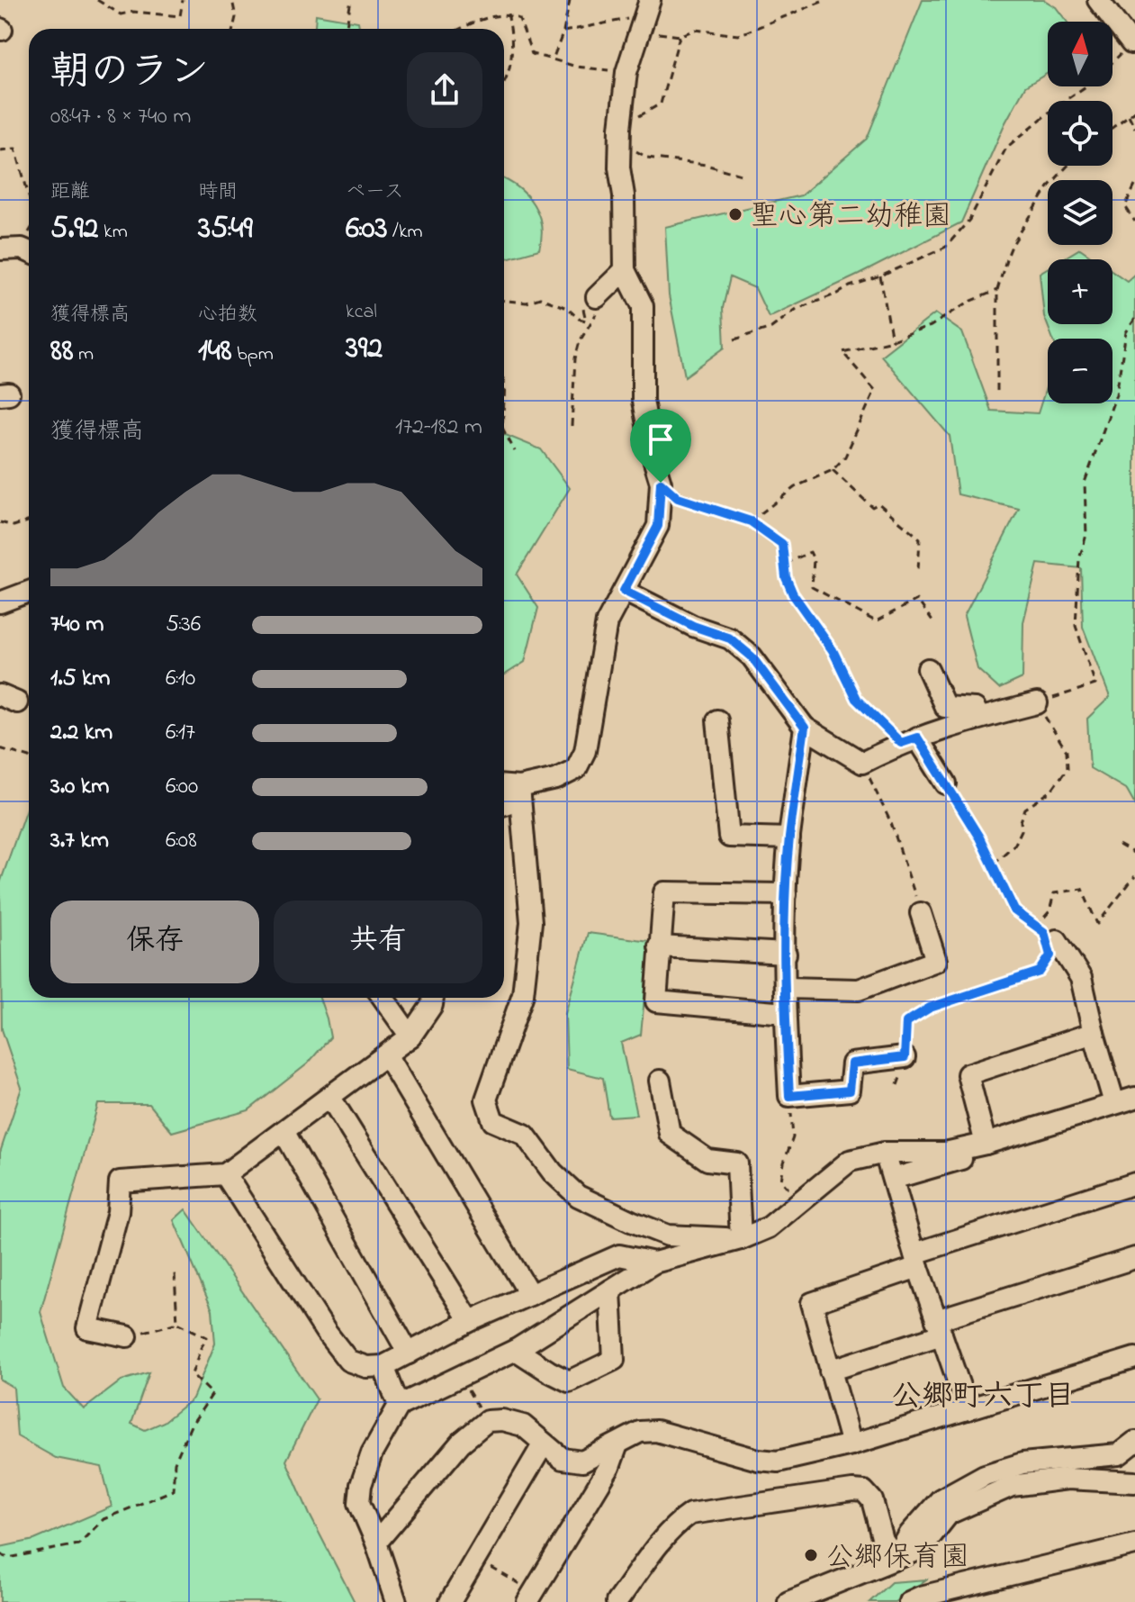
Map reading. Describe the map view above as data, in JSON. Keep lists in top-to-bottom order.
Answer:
{
  "districts": ["公郷町六丁目"],
  "places": ["聖心第二幼稚園", "公郷保育園"],
  "north": "top",
  "page": {
    "map_buttons": ["+", "−"],
    "heading": ["朝のラン", "08:47 · 8 × 740 m"],
    "stats": [
      ["距離", "5.92 km"],
      ["時間", "35:49"],
      ["ペース", "6:03 /km"],
      ["獲得標高", "88 m"],
      ["心拍数", "148 bpm"],
      ["kcal", "392"]
    ],
    "chart": ["獲得標高", "172–182 m"],
    "list": [
      {
        "name": "740 m",
        "note": "5:36"
      },
      {
        "name": "1.5 km",
        "note": "6:10"
      },
      {
        "name": "2.2 km",
        "note": "6:17"
      },
      {
        "name": "3.0 km",
        "note": "6:00"
      },
      {
        "name": "3.7 km",
        "note": "6:08"
      }
    ],
    "buttons": ["保存", "共有"]
  }
}
